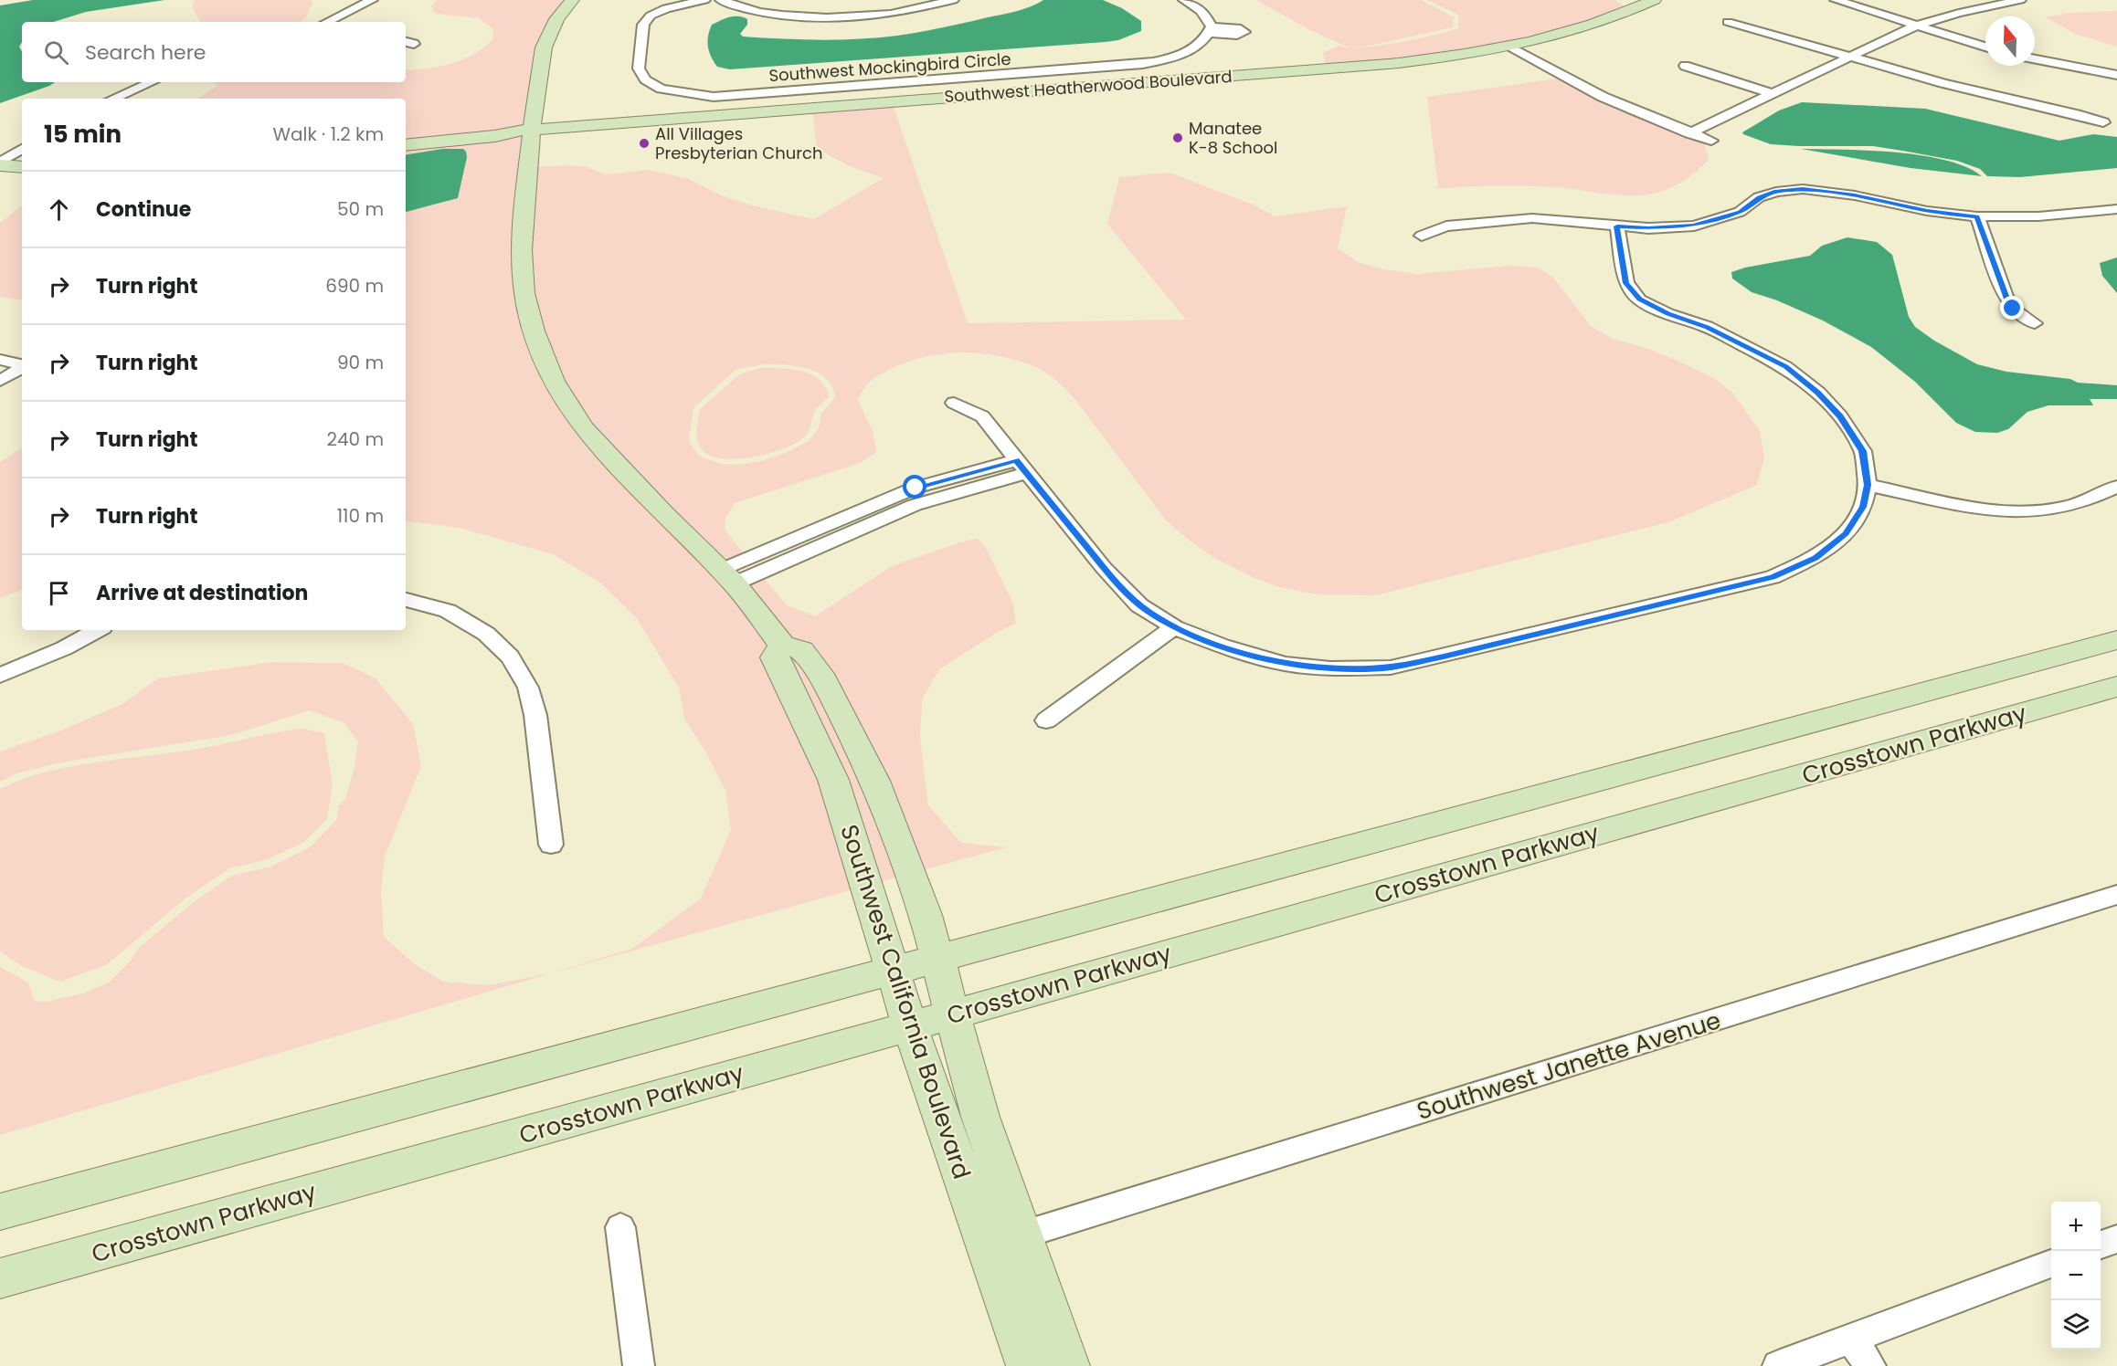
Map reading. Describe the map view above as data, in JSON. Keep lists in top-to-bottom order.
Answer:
{
  "streets": {
    "street": [
      "Southwest Mockingbird Circle",
      "Southwest Heatherwood Boulevard",
      "Crosstown Parkway",
      "Southwest California Boulevard",
      "Southwest Janette Avenue"
    ]
  },
  "crossings": [
    ["Southwest Heatherwood Boulevard", "Southwest California Boulevard"],
    ["Crosstown Parkway", "Southwest California Boulevard"],
    ["Southwest California Boulevard", "Southwest Janette Avenue"]
  ],
  "places": ["Manatee K-8 School", "All Villages Presbyterian Church"],
  "north": "top",
  "page": {
    "search": "Search here",
    "heading": ["15 min", "Walk · 1.2 km"],
    "list": [
      ["Continue", "50 m"],
      ["Turn right", "690 m"],
      ["Turn right", "90 m"],
      ["Turn right", "240 m"],
      ["Turn right", "110 m"],
      "Arrive at destination"
    ],
    "map_buttons": ["+", "−"]
  }
}
